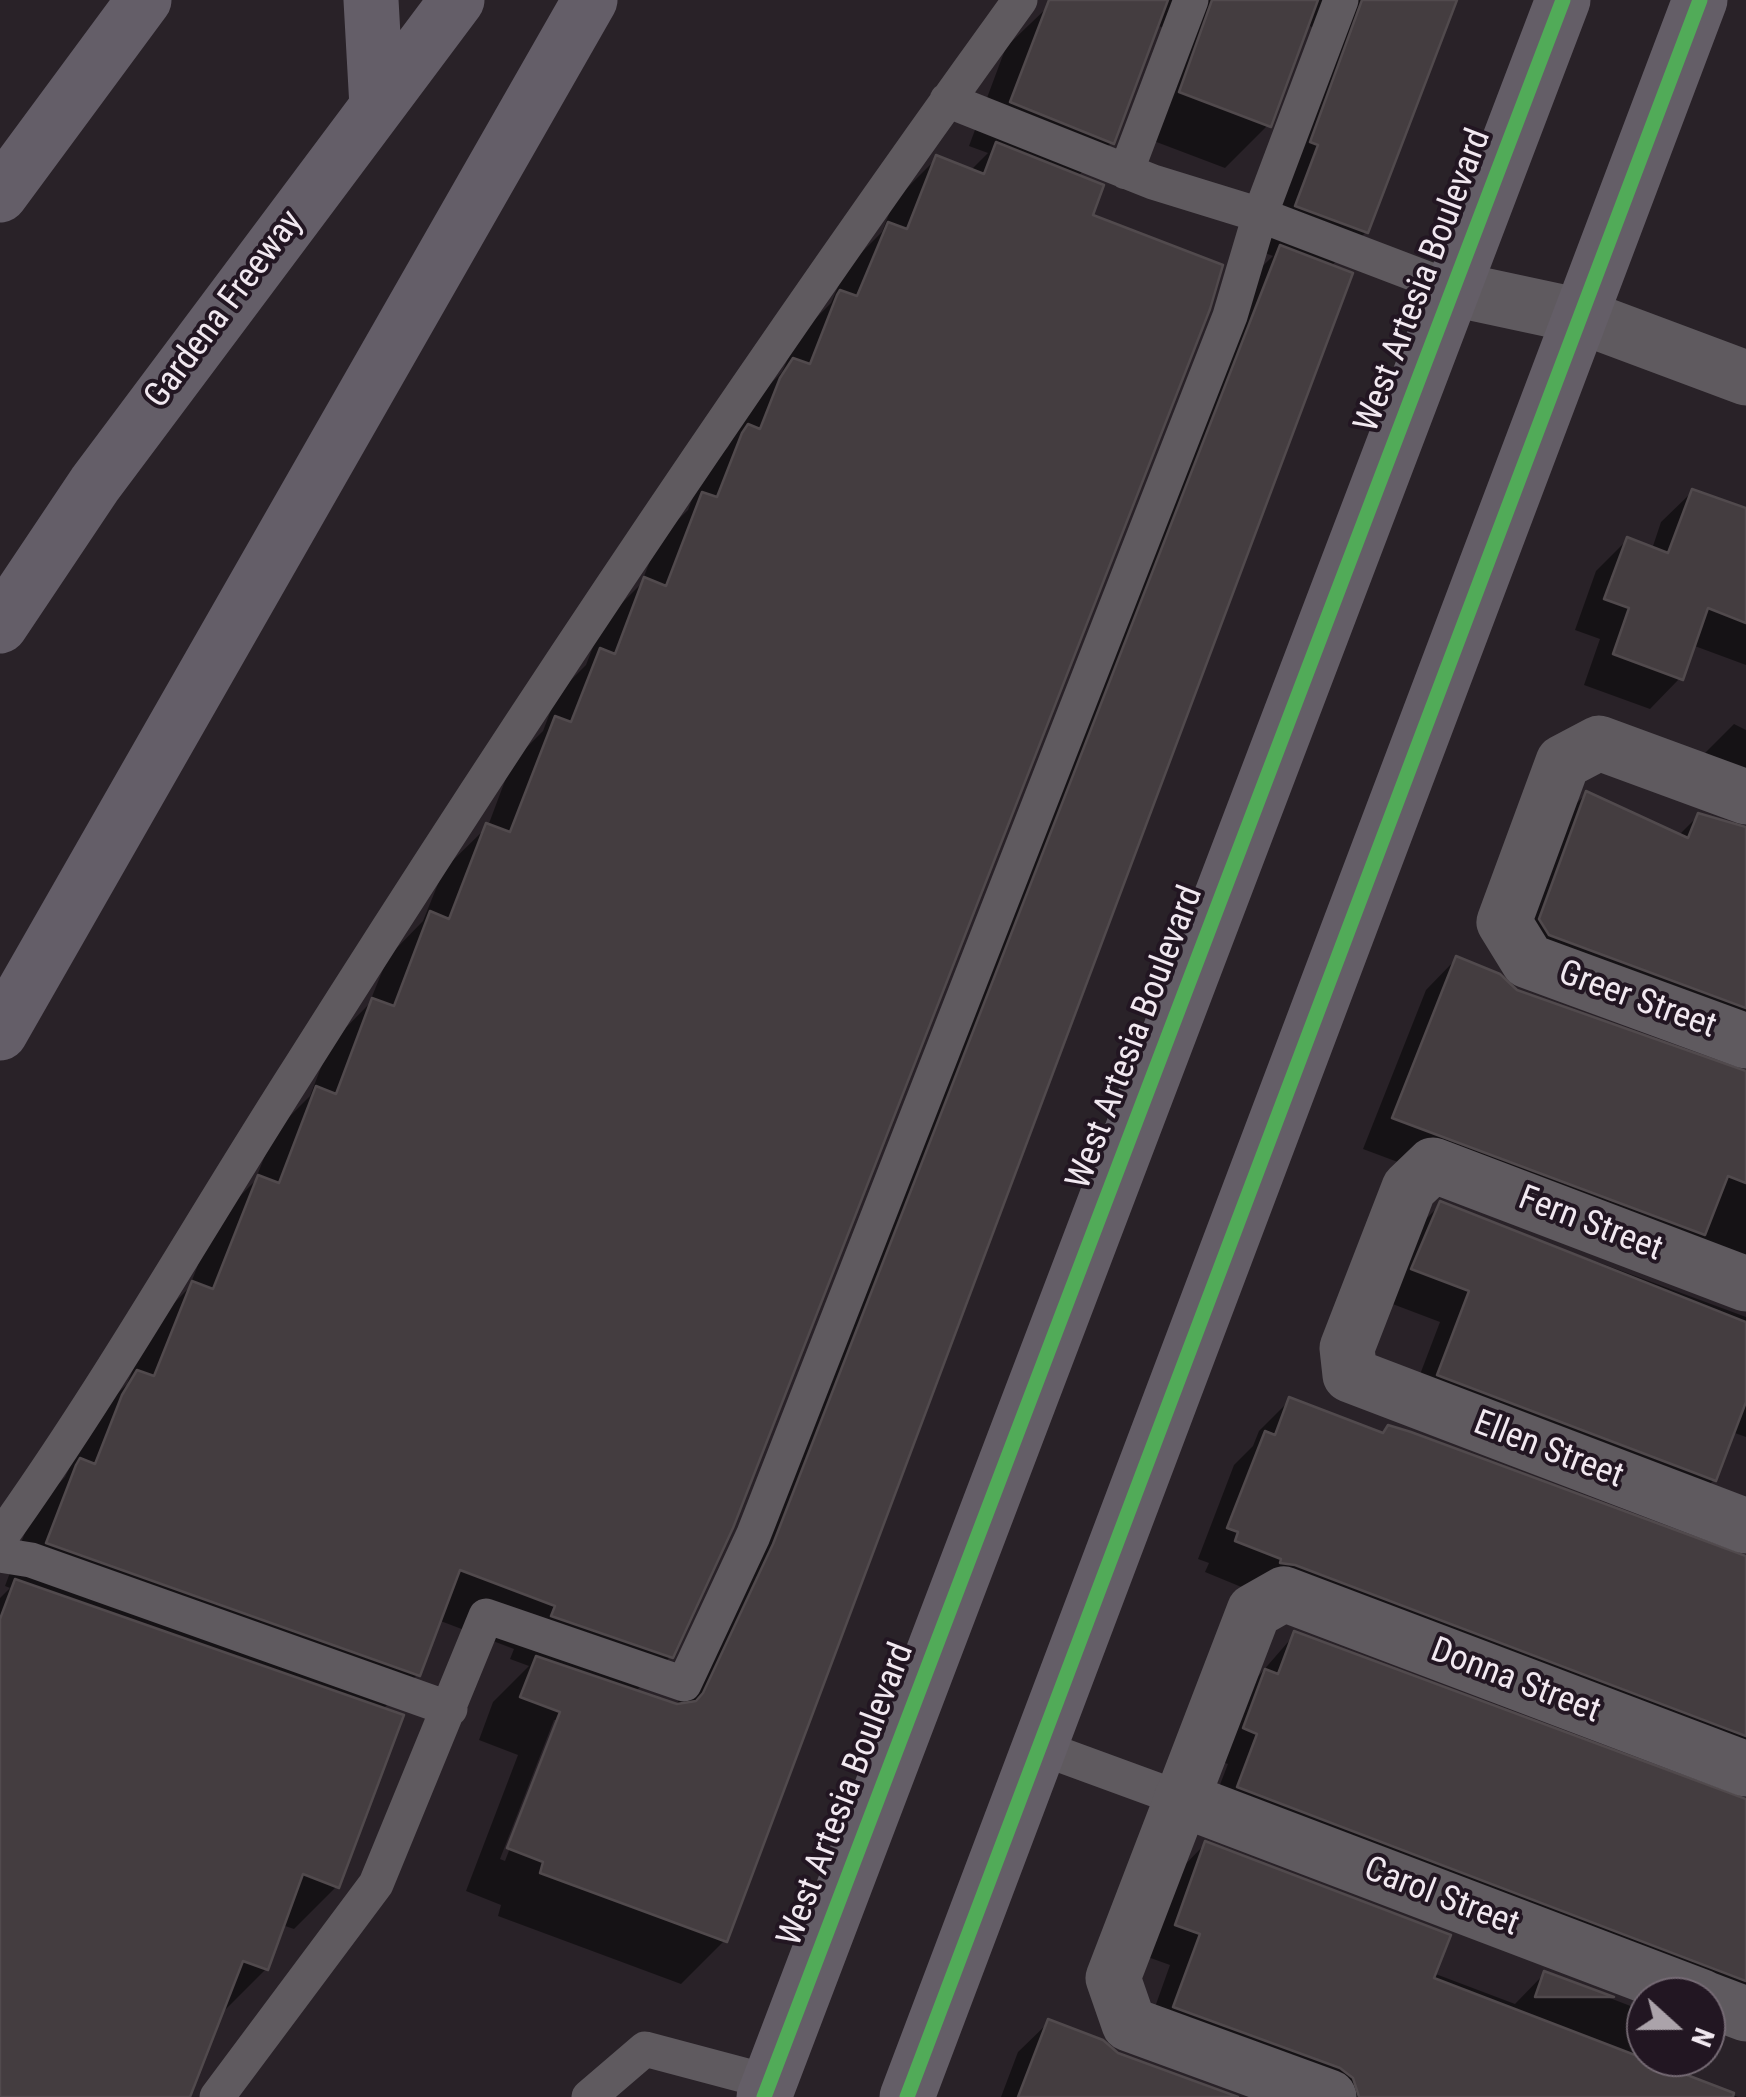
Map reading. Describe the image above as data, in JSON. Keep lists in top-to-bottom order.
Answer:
{
  "streets": {
    "highway": ["Gardena Freeway"],
    "main road": ["West Artesia Boulevard"],
    "street": [
      "Greer Street",
      "Fern Street",
      "Ellen Street",
      "Donna Street",
      "Carol Street"
    ]
  },
  "crossings": [
    ["Fern Street", "Ellen Street"],
    ["Donna Street", "Carol Street"]
  ],
  "north": "right"
}
